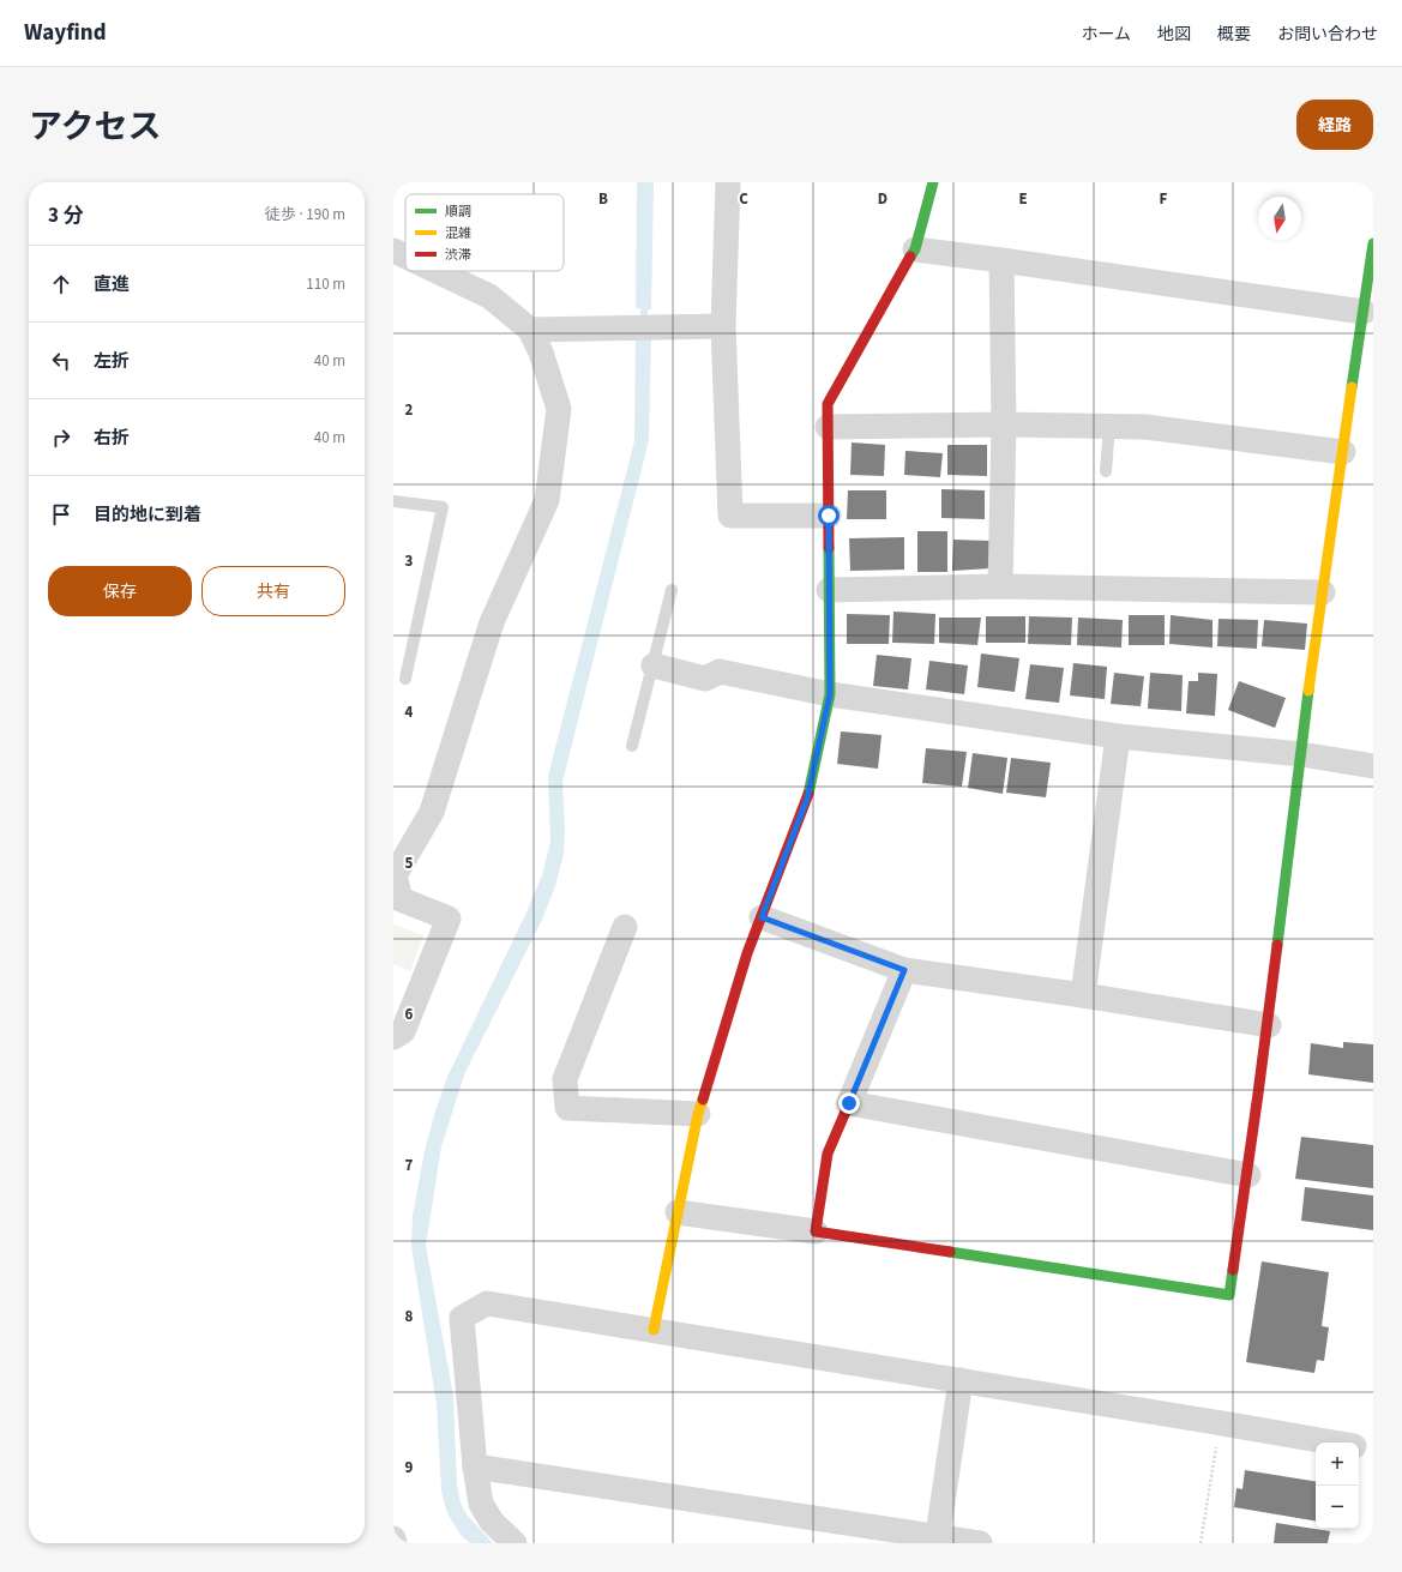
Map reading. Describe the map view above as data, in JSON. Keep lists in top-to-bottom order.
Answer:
{
  "legend": ["順調", "混雑", "渋滞"],
  "north": "bottom",
  "page": {
    "header": "Wayfind",
    "nav": [
      "ホーム",
      "地図",
      "概要",
      "お問い合わせ"
    ],
    "title": "アクセス",
    "buttons": [
      "経路",
      ["保存", "共有"]
    ],
    "heading": ["3 分", "徒歩 · 190 m"],
    "list": [
      ["直進", "110 m"],
      ["左折", "40 m"],
      ["右折", "40 m"],
      "目的地に到着"
    ],
    "map_buttons": ["+", "−"]
  },
  "grid": {
    "columns": [
      "B",
      "C",
      "D",
      "E",
      "F"
    ],
    "rows": [
      "2",
      "3",
      "4",
      "5",
      "6",
      "7",
      "8",
      "9"
    ]
  }
}
